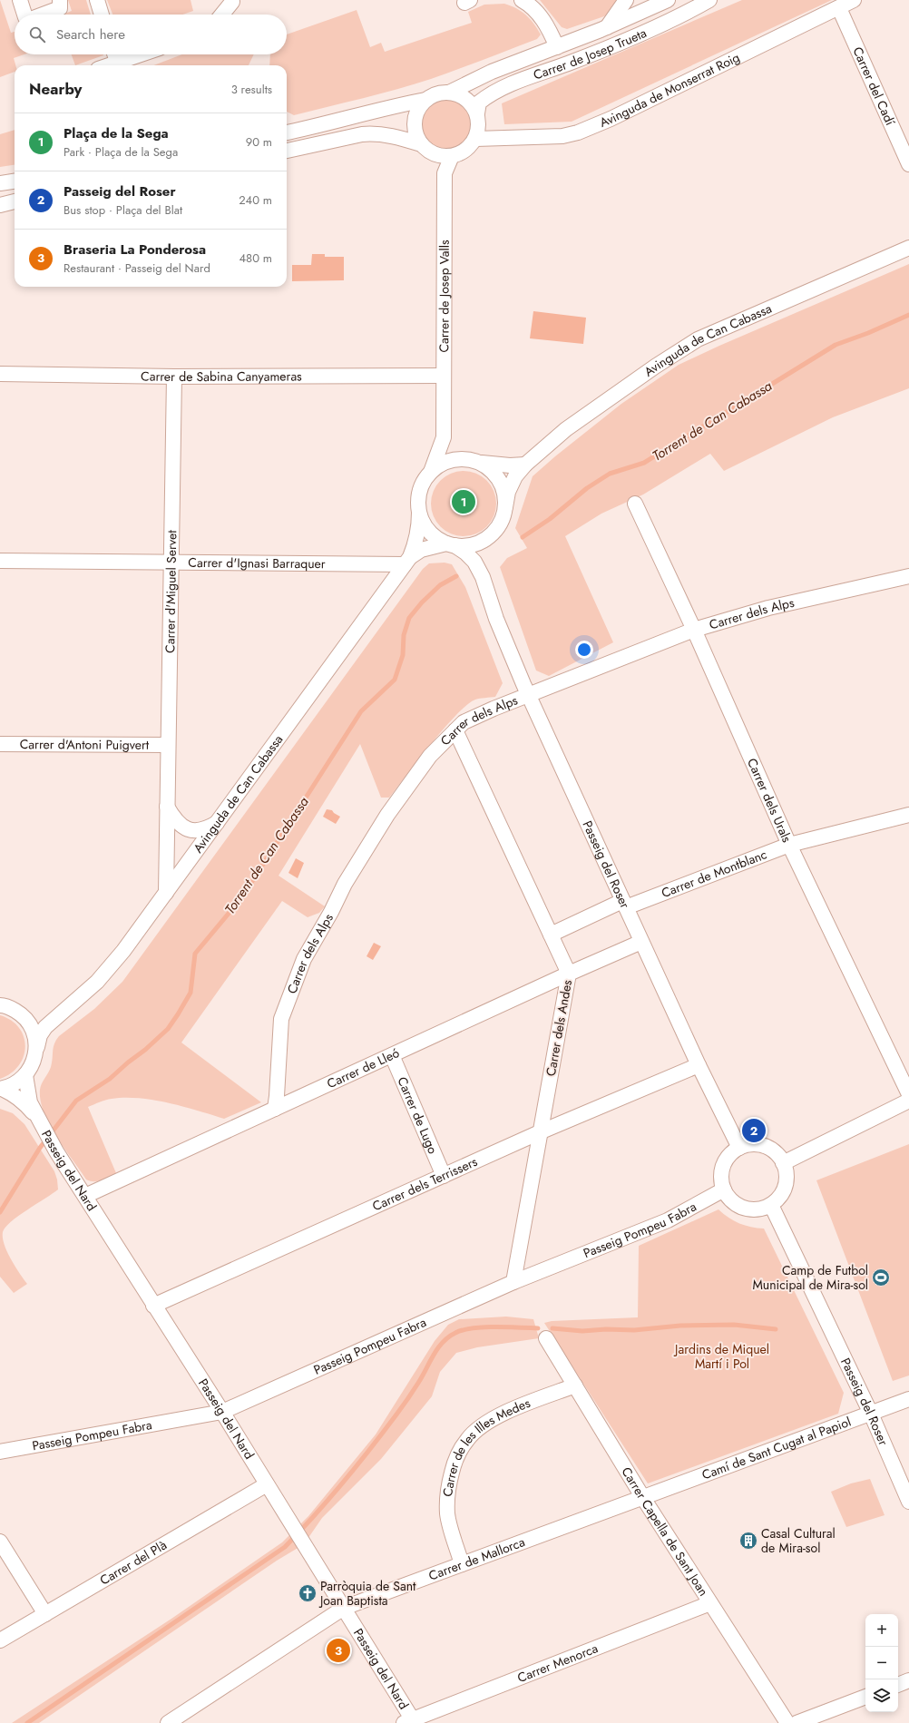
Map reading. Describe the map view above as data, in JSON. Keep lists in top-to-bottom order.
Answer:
{
  "streets": {
    "street": [
      "Carrer de Josep Trueta",
      "Carrer del Cadí",
      "Avinguda de Monserrat Roig",
      "Carrer de Josep Valls",
      "Avinguda de Can Cabassa",
      "Carrer de Sabina Canyameras",
      "Carrer d'Ignasi Barraquer",
      "Carrer d'Miguel Servet",
      "Carrer dels Alps",
      "Carrer d'Antoni Puigvert",
      "Carrer dels Urals",
      "Passeig del Roser",
      "Carrer de Montblanc",
      "Carrer dels Andes",
      "Carrer de Lleó",
      "Carrer de Lugo",
      "Passeig del Nard",
      "Carrer dels Terrissers",
      "Passeig Pompeu Fabra",
      "Camí de Sant Cugat al Papiol",
      "Carrer de les Illes Medes",
      "Carrer Capella de Sant Joan",
      "Carrer de Mallorca",
      "Carrer del Plà",
      "Carrer Menorca"
    ]
  },
  "crossings": [
    ["Carrer de Josep Trueta", "Avinguda de Monserrat Roig"],
    ["Carrer de Josep Trueta", "Carrer de Josep Valls"],
    ["Carrer del Cadí", "Avinguda de Monserrat Roig"],
    ["Avinguda de Monserrat Roig", "Carrer de Josep Valls"],
    ["Carrer de Josep Valls", "Avinguda de Can Cabassa"],
    ["Carrer de Josep Valls", "Carrer de Sabina Canyameras"],
    ["Carrer de Josep Valls", "Passeig del Roser"],
    ["Avinguda de Can Cabassa", "Carrer d'Ignasi Barraquer"],
    ["Avinguda de Can Cabassa", "Carrer d'Miguel Servet"],
    ["Avinguda de Can Cabassa", "Passeig del Roser"],
    ["Avinguda de Can Cabassa", "Passeig del Nard"],
    ["Carrer de Sabina Canyameras", "Carrer d'Miguel Servet"],
    ["Carrer d'Ignasi Barraquer", "Carrer d'Miguel Servet"],
    ["Carrer d'Miguel Servet", "Carrer d'Antoni Puigvert"],
    ["Carrer dels Alps", "Carrer dels Urals"],
    ["Carrer dels Alps", "Passeig del Roser"],
    ["Carrer dels Alps", "Carrer dels Andes"],
    ["Carrer dels Alps", "Carrer de Lleó"],
    ["Carrer dels Urals", "Carrer de Montblanc"],
    ["Passeig del Roser", "Carrer de Montblanc"],
    ["Passeig del Roser", "Carrer de Lleó"],
    ["Passeig del Roser", "Carrer dels Terrissers"],
    ["Passeig del Roser", "Passeig Pompeu Fabra"],
    ["Passeig del Roser", "Camí de Sant Cugat al Papiol"],
    ["Carrer de Montblanc", "Carrer dels Andes"],
    ["Carrer dels Andes", "Carrer de Lleó"],
    ["Carrer dels Andes", "Carrer dels Terrissers"],
    ["Carrer dels Andes", "Passeig Pompeu Fabra"],
    ["Carrer de Lleó", "Carrer de Lugo"],
    ["Carrer de Lleó", "Passeig del Nard"],
    ["Carrer de Lugo", "Carrer dels Terrissers"],
    ["Passeig del Nard", "Carrer dels Terrissers"],
    ["Passeig del Nard", "Passeig Pompeu Fabra"],
    ["Passeig del Nard", "Carrer de Mallorca"],
    ["Passeig del Nard", "Carrer del Plà"],
    ["Passeig del Nard", "Carrer Menorca"],
    ["Camí de Sant Cugat al Papiol", "Carrer Capella de Sant Joan"],
    ["Camí de Sant Cugat al Papiol", "Carrer de Mallorca"],
    ["Carrer de les Illes Medes", "Carrer Capella de Sant Joan"],
    ["Carrer de les Illes Medes", "Carrer de Mallorca"],
    ["Carrer Capella de Sant Joan", "Carrer de Mallorca"],
    ["Carrer Capella de Sant Joan", "Carrer Menorca"]
  ],
  "water": ["Torrent de Can Cabassa"],
  "parks": ["Jardins de Miquel Martí i Pol"],
  "places": {
    "sports": ["Camp de Futbol Municipal de Mira-sol"],
    "building": ["Casal Cultural de Mira-sol"],
    "church": ["Parròquia de Sant Joan Baptista"]
  },
  "page": {
    "search": "Search here",
    "heading": ["Nearby", "3 results"],
    "list": [
      {
        "mark": "1",
        "name": "Plaça de la Sega",
        "note": "Park · Plaça de la Sega",
        "value": "90 m"
      },
      {
        "mark": "2",
        "name": "Passeig del Roser",
        "note": "Bus stop · Plaça del Blat",
        "value": "240 m"
      },
      {
        "mark": "3",
        "name": "Braseria La Ponderosa",
        "note": "Restaurant · Passeig del Nard",
        "value": "480 m"
      }
    ],
    "pins": ["1", "2", "3"],
    "map_buttons": ["+", "−"]
  }
}
